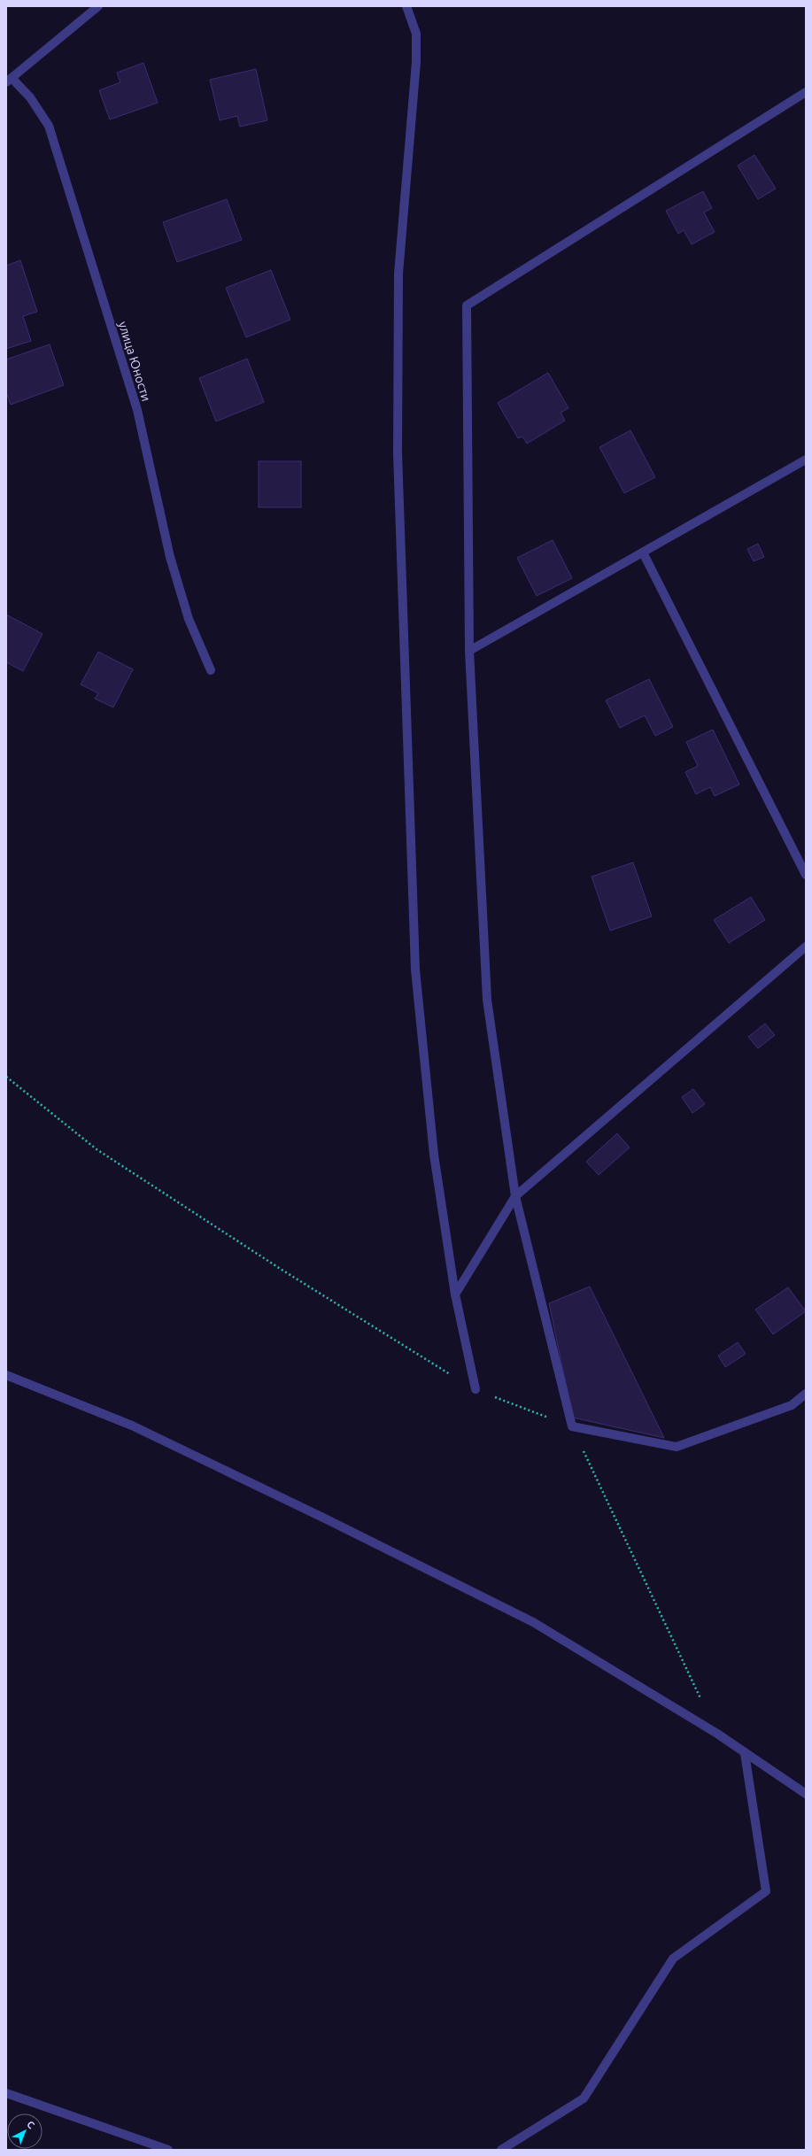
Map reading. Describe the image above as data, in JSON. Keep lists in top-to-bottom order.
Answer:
{
  "streets": {
    "street": ["улица Юности"]
  },
  "north": "top right"
}
